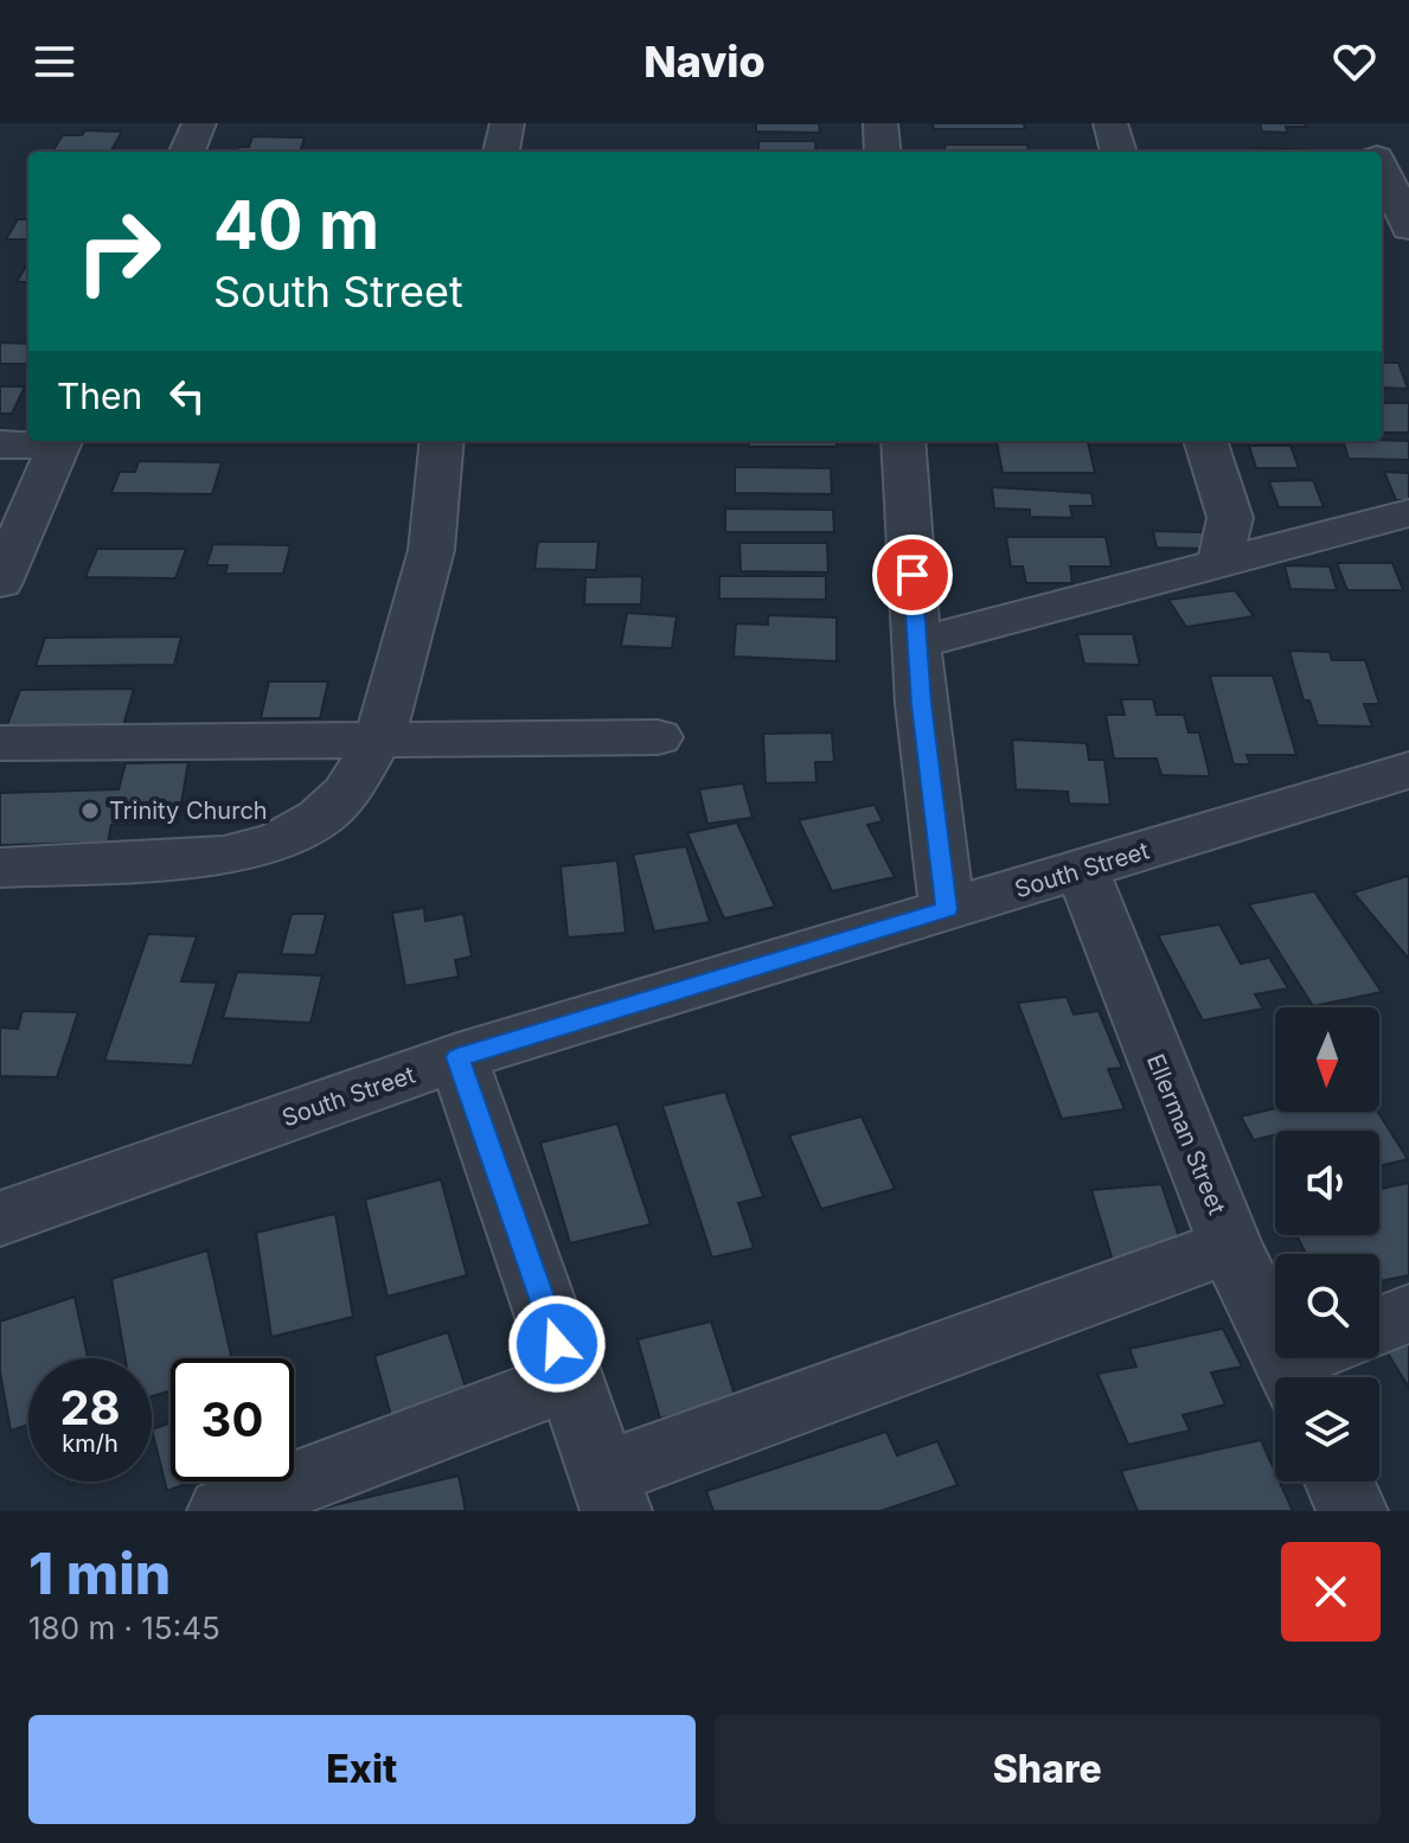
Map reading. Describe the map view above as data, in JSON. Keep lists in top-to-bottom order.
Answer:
{
  "streets": {
    "street": ["South Street", "Ellerman Street"]
  },
  "crossings": [
    ["South Street", "Ellerman Street"]
  ],
  "places": ["Trinity Church"],
  "north": "bottom",
  "page": {
    "header": "Navio",
    "turn": ["40 m", "South Street"],
    "then": "Then",
    "speed": "28 km/h",
    "limit": "30",
    "heading": ["1 min", "180 m · 15:45"],
    "buttons": ["Exit", "Share"]
  }
}
